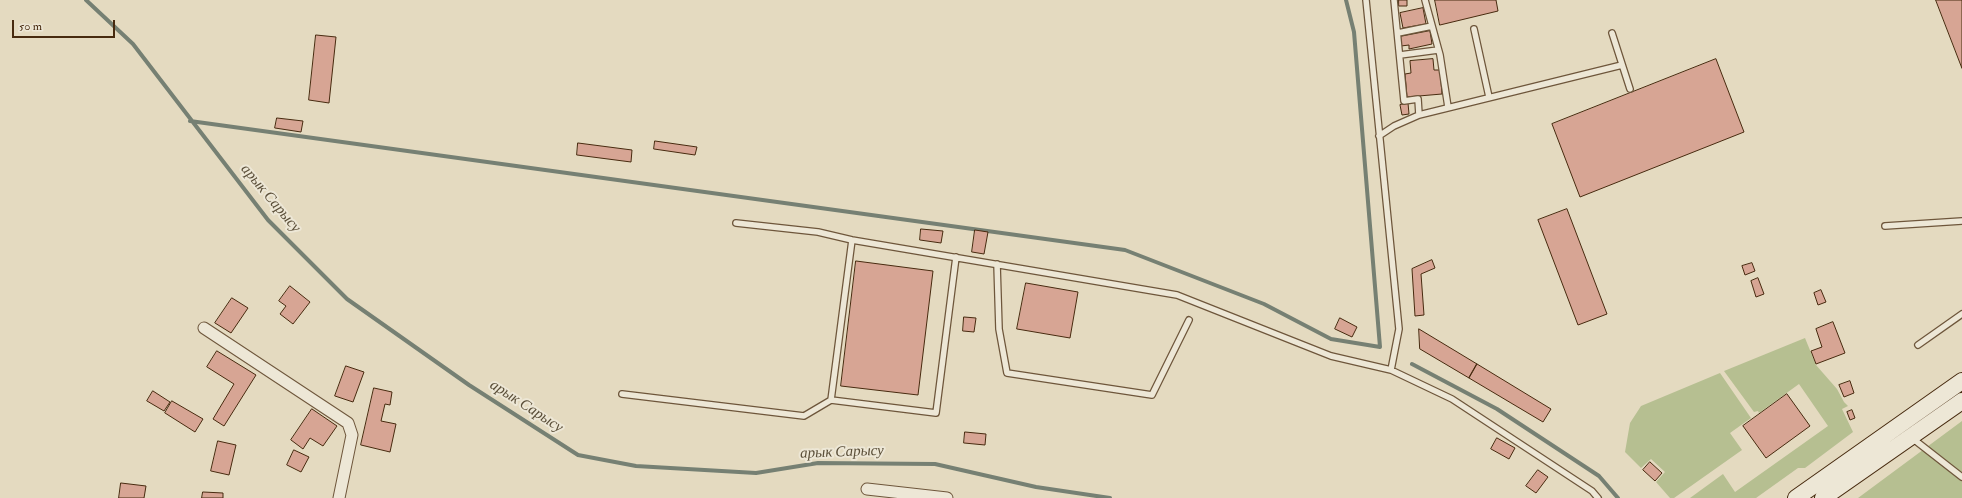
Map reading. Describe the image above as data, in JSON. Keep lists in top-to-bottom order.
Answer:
{
  "water": ["арык Сарысу"],
  "scale_bar": "50 m"
}
